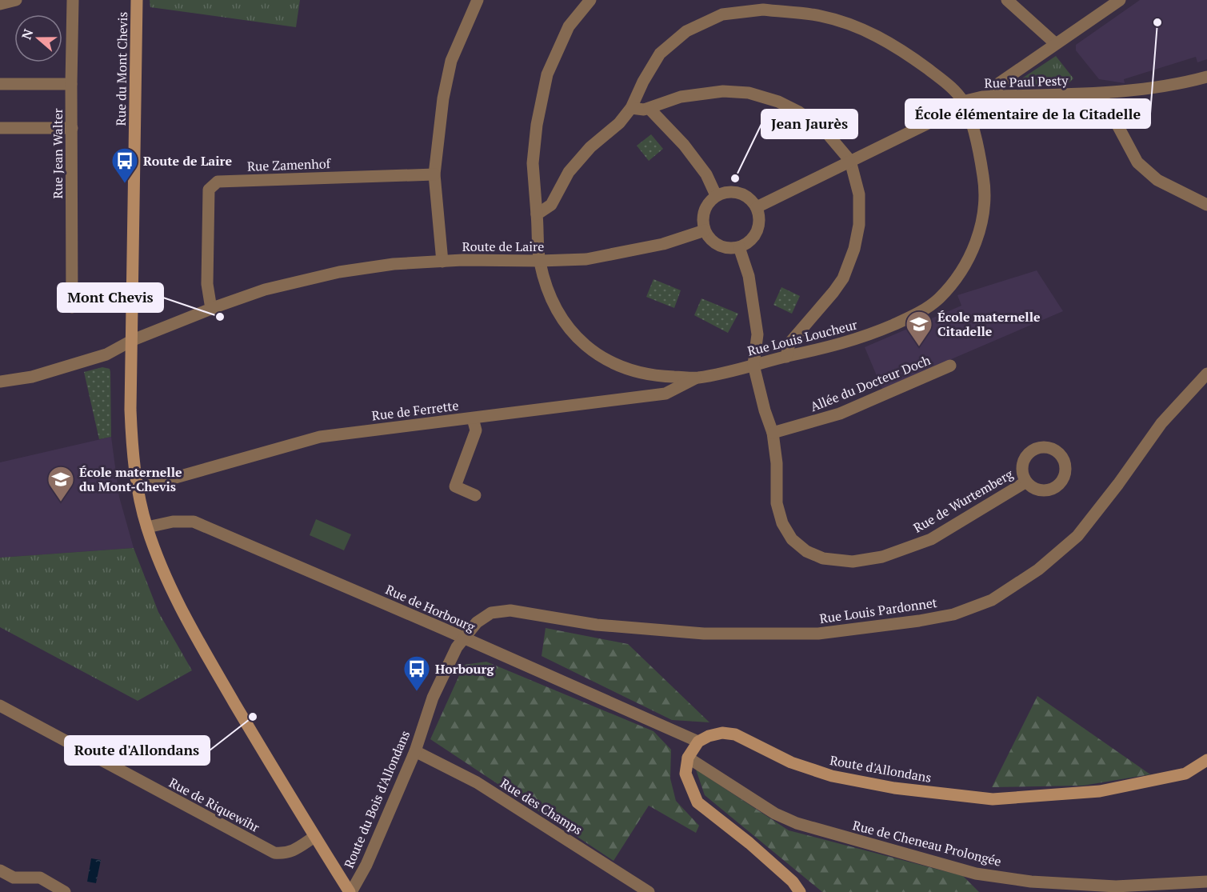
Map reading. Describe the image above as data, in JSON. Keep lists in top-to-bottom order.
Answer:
{
  "streets": {
    "street": [
      "Rue du Mont Chevis",
      "Rue Paul Pesty",
      "Rue Jean Walter",
      "Rue Zamenhof",
      "Route de Laire",
      "Rue Louis Loucheur",
      "Allée du Docteur Doch",
      "Rue de Ferrette",
      "Rue de Wurtemberg",
      "Rue de Horbourg",
      "Rue Louis Pardonnet",
      "Route d'Allondans",
      "Route du Bois d'Allondans",
      "Rue de Riquewihr",
      "Rue des Champs",
      "Rue de Cheneau Prolongée"
    ]
  },
  "crossings": [
    ["Rue du Mont Chevis", "Route de Laire"],
    ["Rue du Mont Chevis", "Rue de Ferrette"],
    ["Rue du Mont Chevis", "Rue de Horbourg"],
    ["Rue du Mont Chevis", "Route du Bois d'Allondans"],
    ["Rue du Mont Chevis", "Rue de Riquewihr"],
    ["Rue Paul Pesty", "Route de Laire"],
    ["Rue Paul Pesty", "Rue Louis Loucheur"],
    ["Rue Paul Pesty", "Rue de Wurtemberg"],
    ["Rue Zamenhof", "Route de Laire"],
    ["Route de Laire", "Rue Louis Loucheur"],
    ["Route de Laire", "Rue de Wurtemberg"],
    ["Rue Louis Loucheur", "Rue de Ferrette"],
    ["Rue Louis Loucheur", "Rue de Wurtemberg"],
    ["Allée du Docteur Doch", "Rue de Wurtemberg"],
    ["Rue de Horbourg", "Rue Louis Pardonnet"],
    ["Rue de Horbourg", "Route d'Allondans"],
    ["Rue de Horbourg", "Route du Bois d'Allondans"],
    ["Rue Louis Pardonnet", "Route du Bois d'Allondans"],
    ["Route du Bois d'Allondans", "Rue des Champs"]
  ],
  "places": {
    "other": [
      "École élémentaire de la Citadelle",
      "Jean Jaurès",
      "Mont Chevis",
      "Route d'Allondans"
    ],
    "bus stop": ["Route de Laire", "Horbourg"],
    "school or university": ["École maternelle Citadelle", "École maternelle du Mont-Chevis"]
  },
  "north": "left"
}
